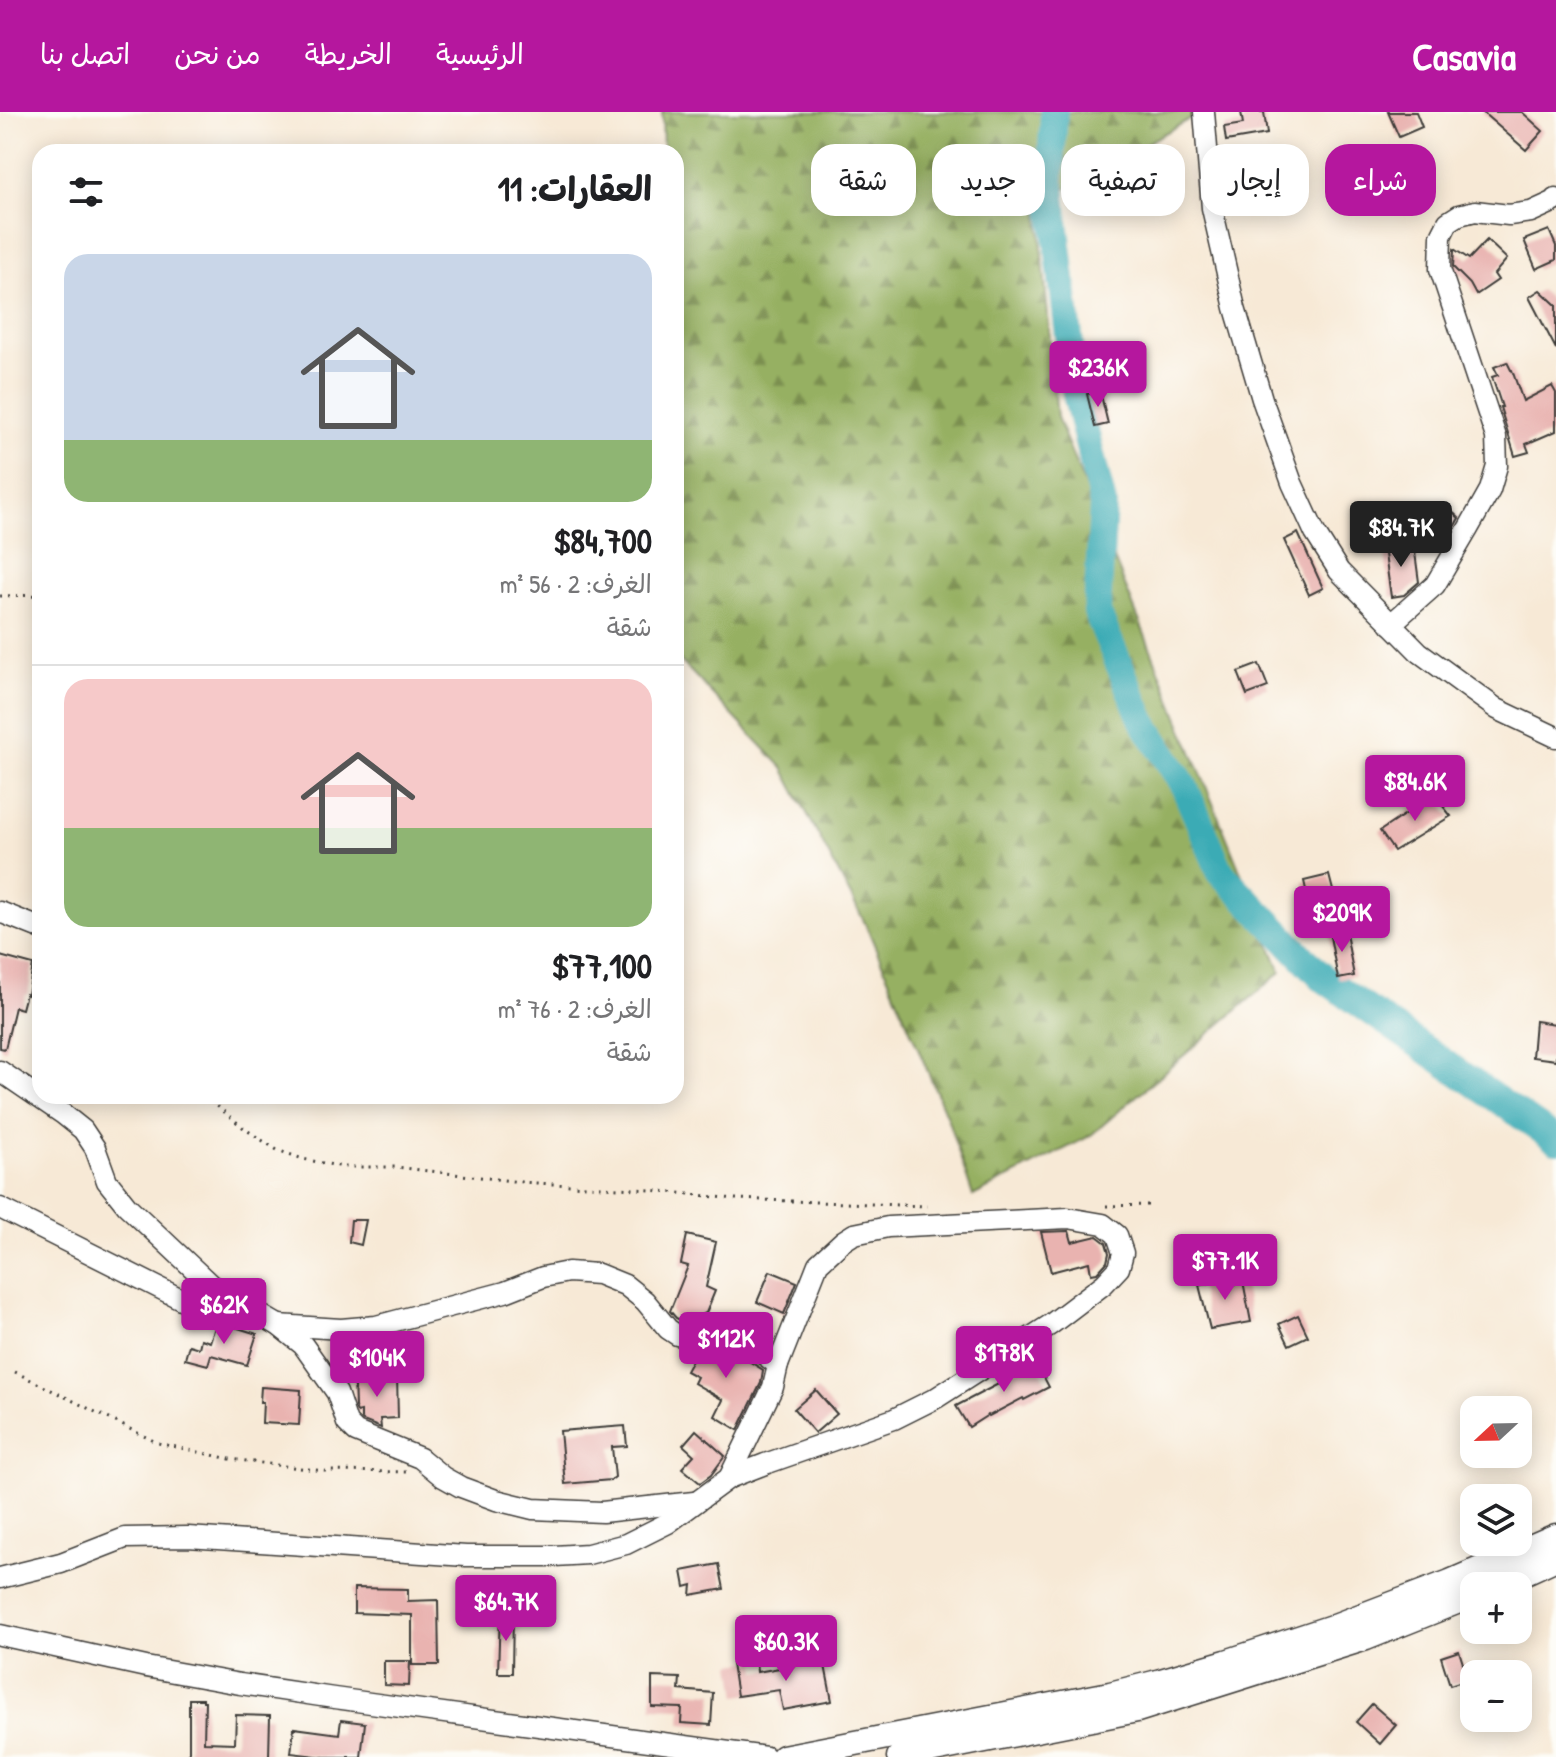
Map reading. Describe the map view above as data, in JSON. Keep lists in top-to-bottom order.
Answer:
{
  "north": "left",
  "page": {
    "header": "Casavia",
    "nav": [
      "الرئيسية",
      "الخريطة",
      "من نحن",
      "اتصل بنا"
    ],
    "chip": [
      "شراء",
      "إيجار",
      "تصفية",
      "جديد",
      "شقة"
    ],
    "heading": "العقارات: 11",
    "list": [
      {
        "name": "$84,700",
        "note": "الغرف: 2 · 56 m² · شقة"
      },
      {
        "name": "$77,100",
        "note": "الغرف: 2 · 76 m² · شقة"
      }
    ],
    "price": [
      "$236K",
      "$84.7K",
      "$84.6K",
      "$209K",
      "$77.1K",
      "$62K",
      "$112K",
      "$178K",
      "$104K",
      "$64.7K",
      "$60.3K"
    ],
    "map_buttons": ["+", "−"]
  }
}
